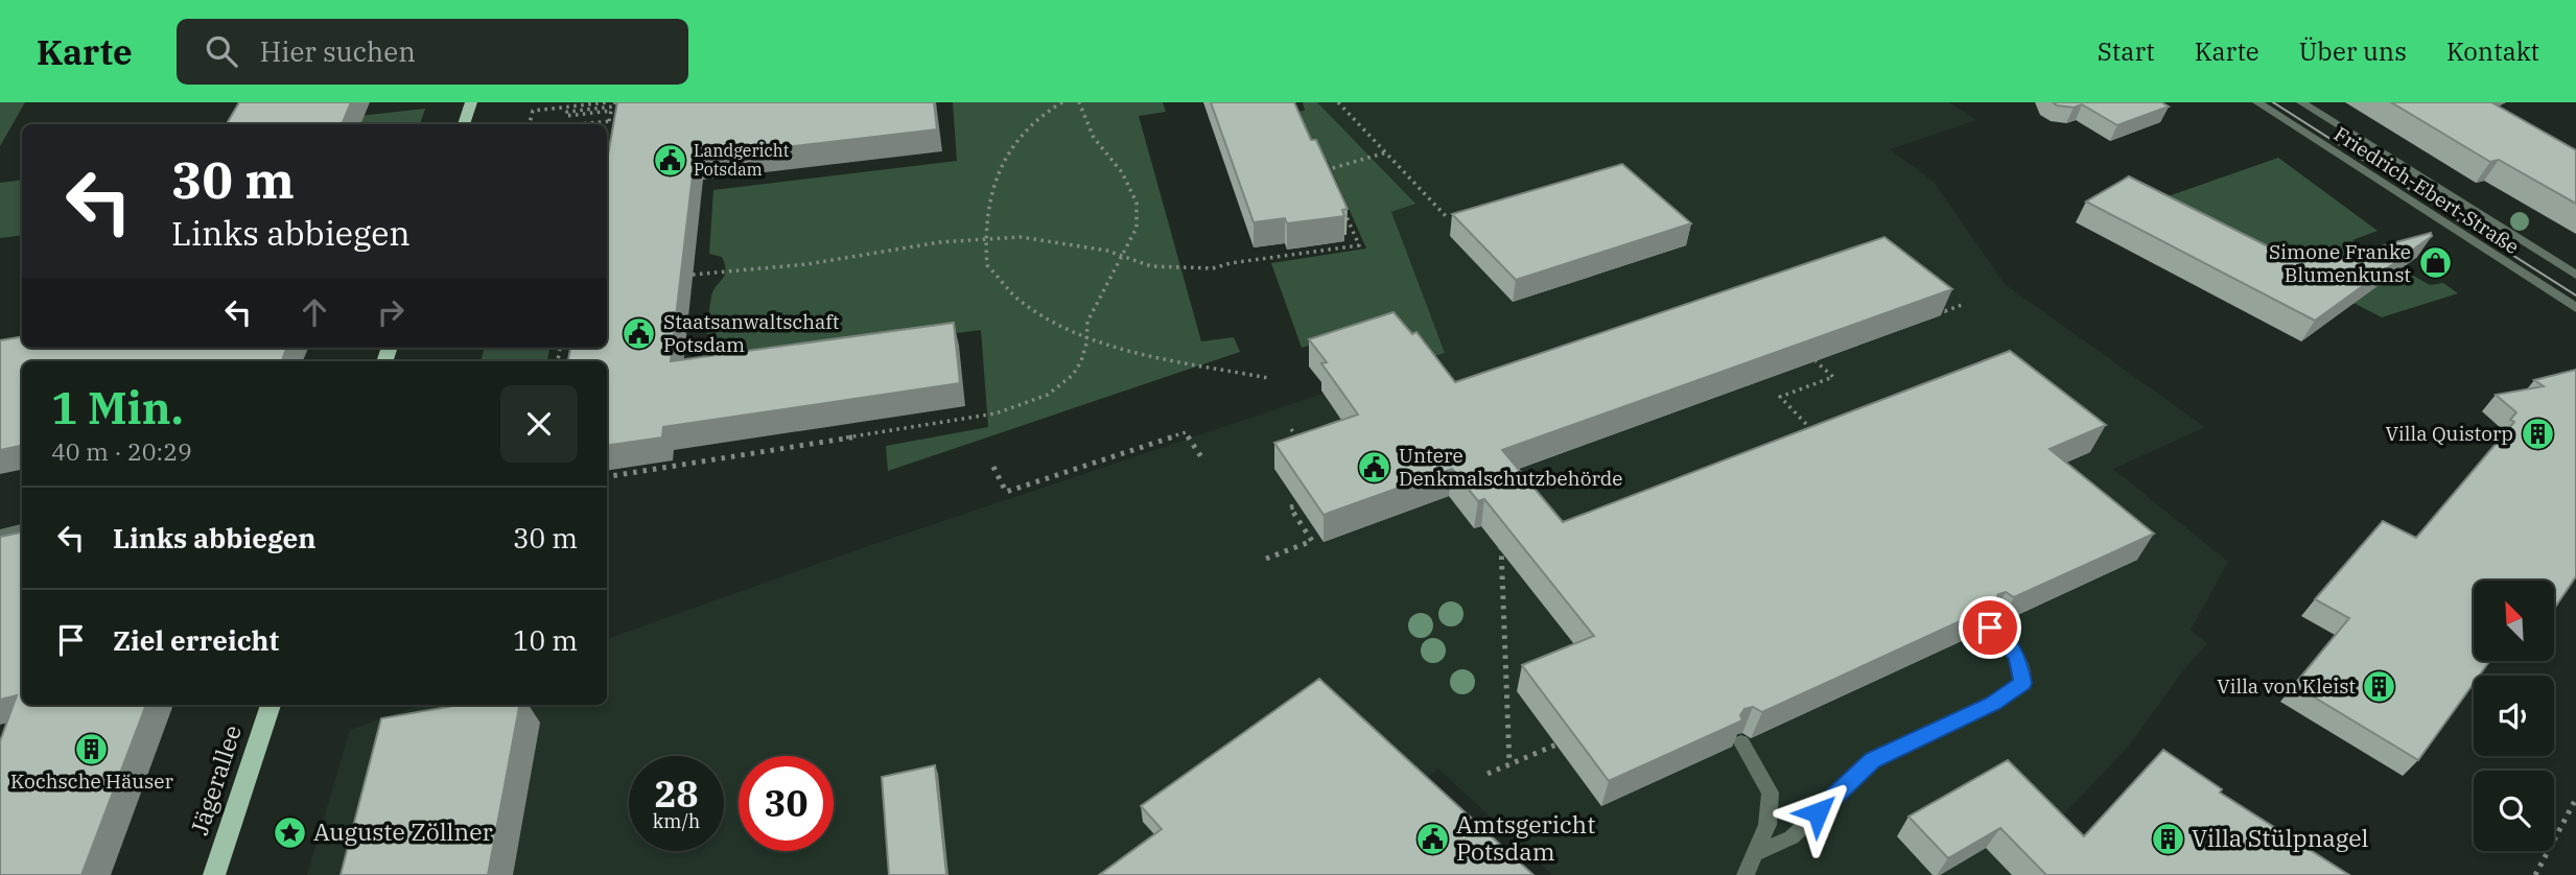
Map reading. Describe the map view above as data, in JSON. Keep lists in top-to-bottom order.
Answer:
{
  "streets": {
    "main road": ["Jägerallee"],
    "street": ["Friedrich-Ebert-Straße"]
  },
  "places": {
    "public building": [
      "Landgericht Potsdam",
      "Staatsanwaltschaft Potsdam",
      "Untere Denkmalschutzbehörde",
      "Amtsgericht Potsdam"
    ],
    "shop": ["Simone Franke Blumenkunst"],
    "building": [
      "Villa Quistorp",
      "Villa von Kleist",
      "Kochsche Häuser",
      "Villa Stülpnagel"
    ],
    "place": ["Auguste Zöllner"]
  },
  "north": "top left",
  "page": {
    "header": "Karte",
    "search": "Hier suchen",
    "nav": [
      "Start",
      "Karte",
      "Über uns",
      "Kontakt"
    ],
    "turn": ["30 m", "Links abbiegen"],
    "heading": ["1 Min.", "40 m · 20:29"],
    "list": [
      {
        "name": "Links abbiegen",
        "value": "30 m"
      },
      {
        "name": "Ziel erreicht",
        "value": "10 m"
      }
    ],
    "speed": "28 km/h",
    "limit": "30"
  }
}
